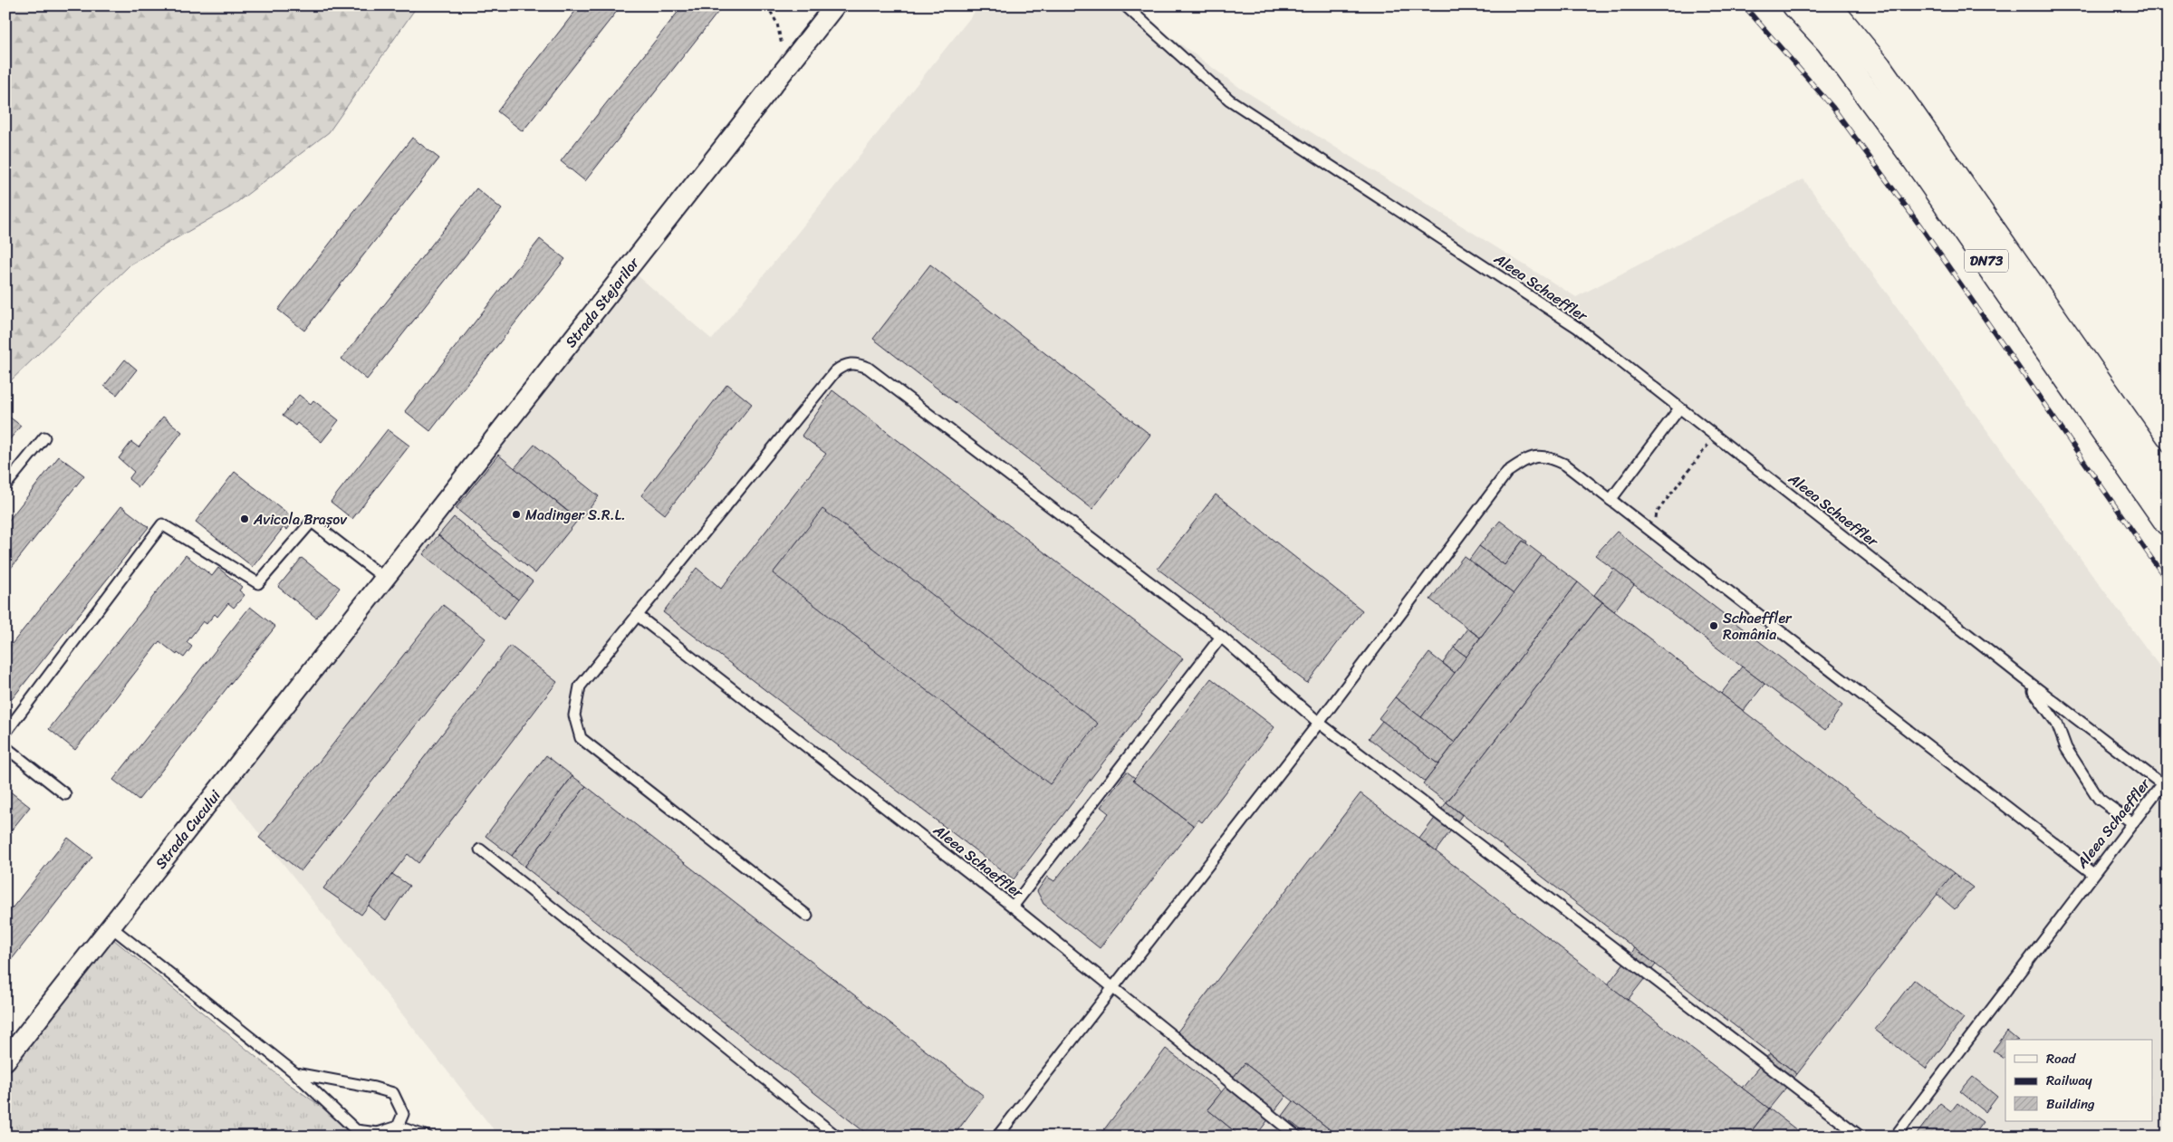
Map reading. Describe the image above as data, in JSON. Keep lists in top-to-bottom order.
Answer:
{
  "streets": {
    "highway": ["DN73"],
    "street": ["Strada Stejarilor", "Strada Cucului"],
    "lane": ["Aleea Schaeffler"]
  },
  "crossings": [
    ["Strada Stejarilor", "Strada Cucului"]
  ],
  "places": ["Madinger S.R.L.", "Avicola Brașov", "Schaeffler România"],
  "legend": ["Road", "Railway", "Building"]
}
